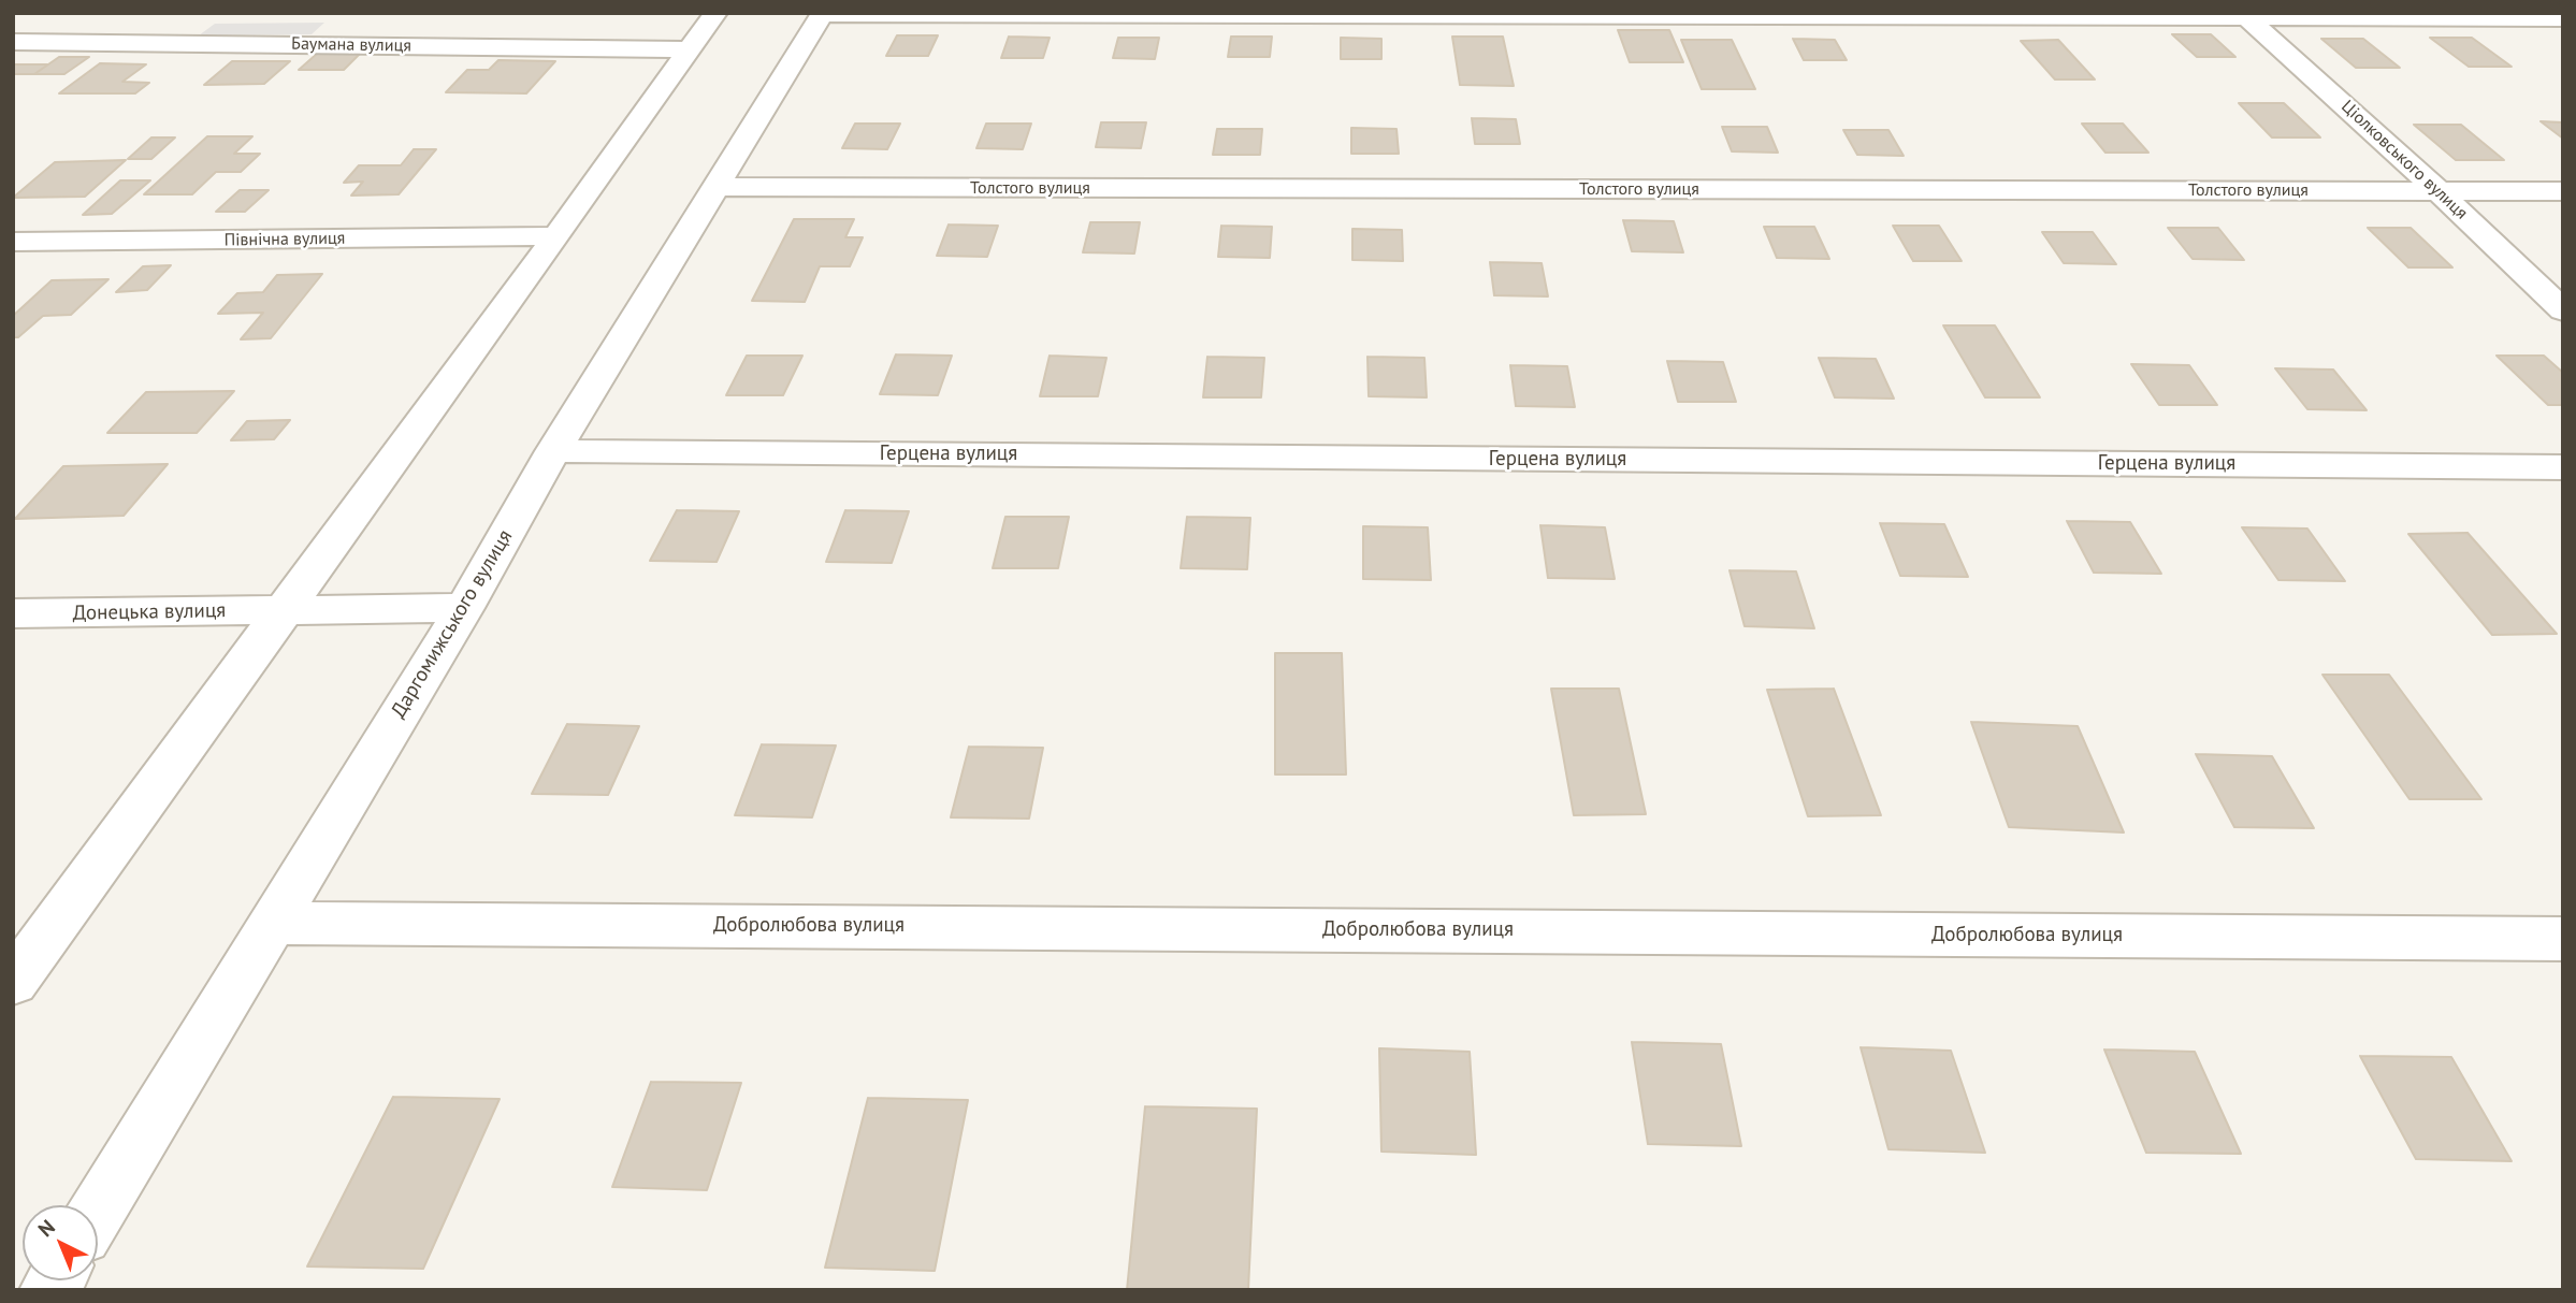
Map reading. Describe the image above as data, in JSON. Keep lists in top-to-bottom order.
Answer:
{
  "streets": {
    "street": [
      "Баумана вулиця",
      "Ціолковського вулиця",
      "Толстого вулиця",
      "Північна вулиця",
      "Герцена вулиця",
      "Донецька вулиця",
      "Даргомижського вулиця",
      "Добролюбова вулиця"
    ]
  },
  "crossings": [
    ["Ціолковського вулиця", "Толстого вулиця"],
    ["Толстого вулиця", "Даргомижського вулиця"],
    ["Герцена вулиця", "Даргомижського вулиця"],
    ["Донецька вулиця", "Даргомижського вулиця"],
    ["Даргомижського вулиця", "Добролюбова вулиця"]
  ],
  "north": "top left"
}
